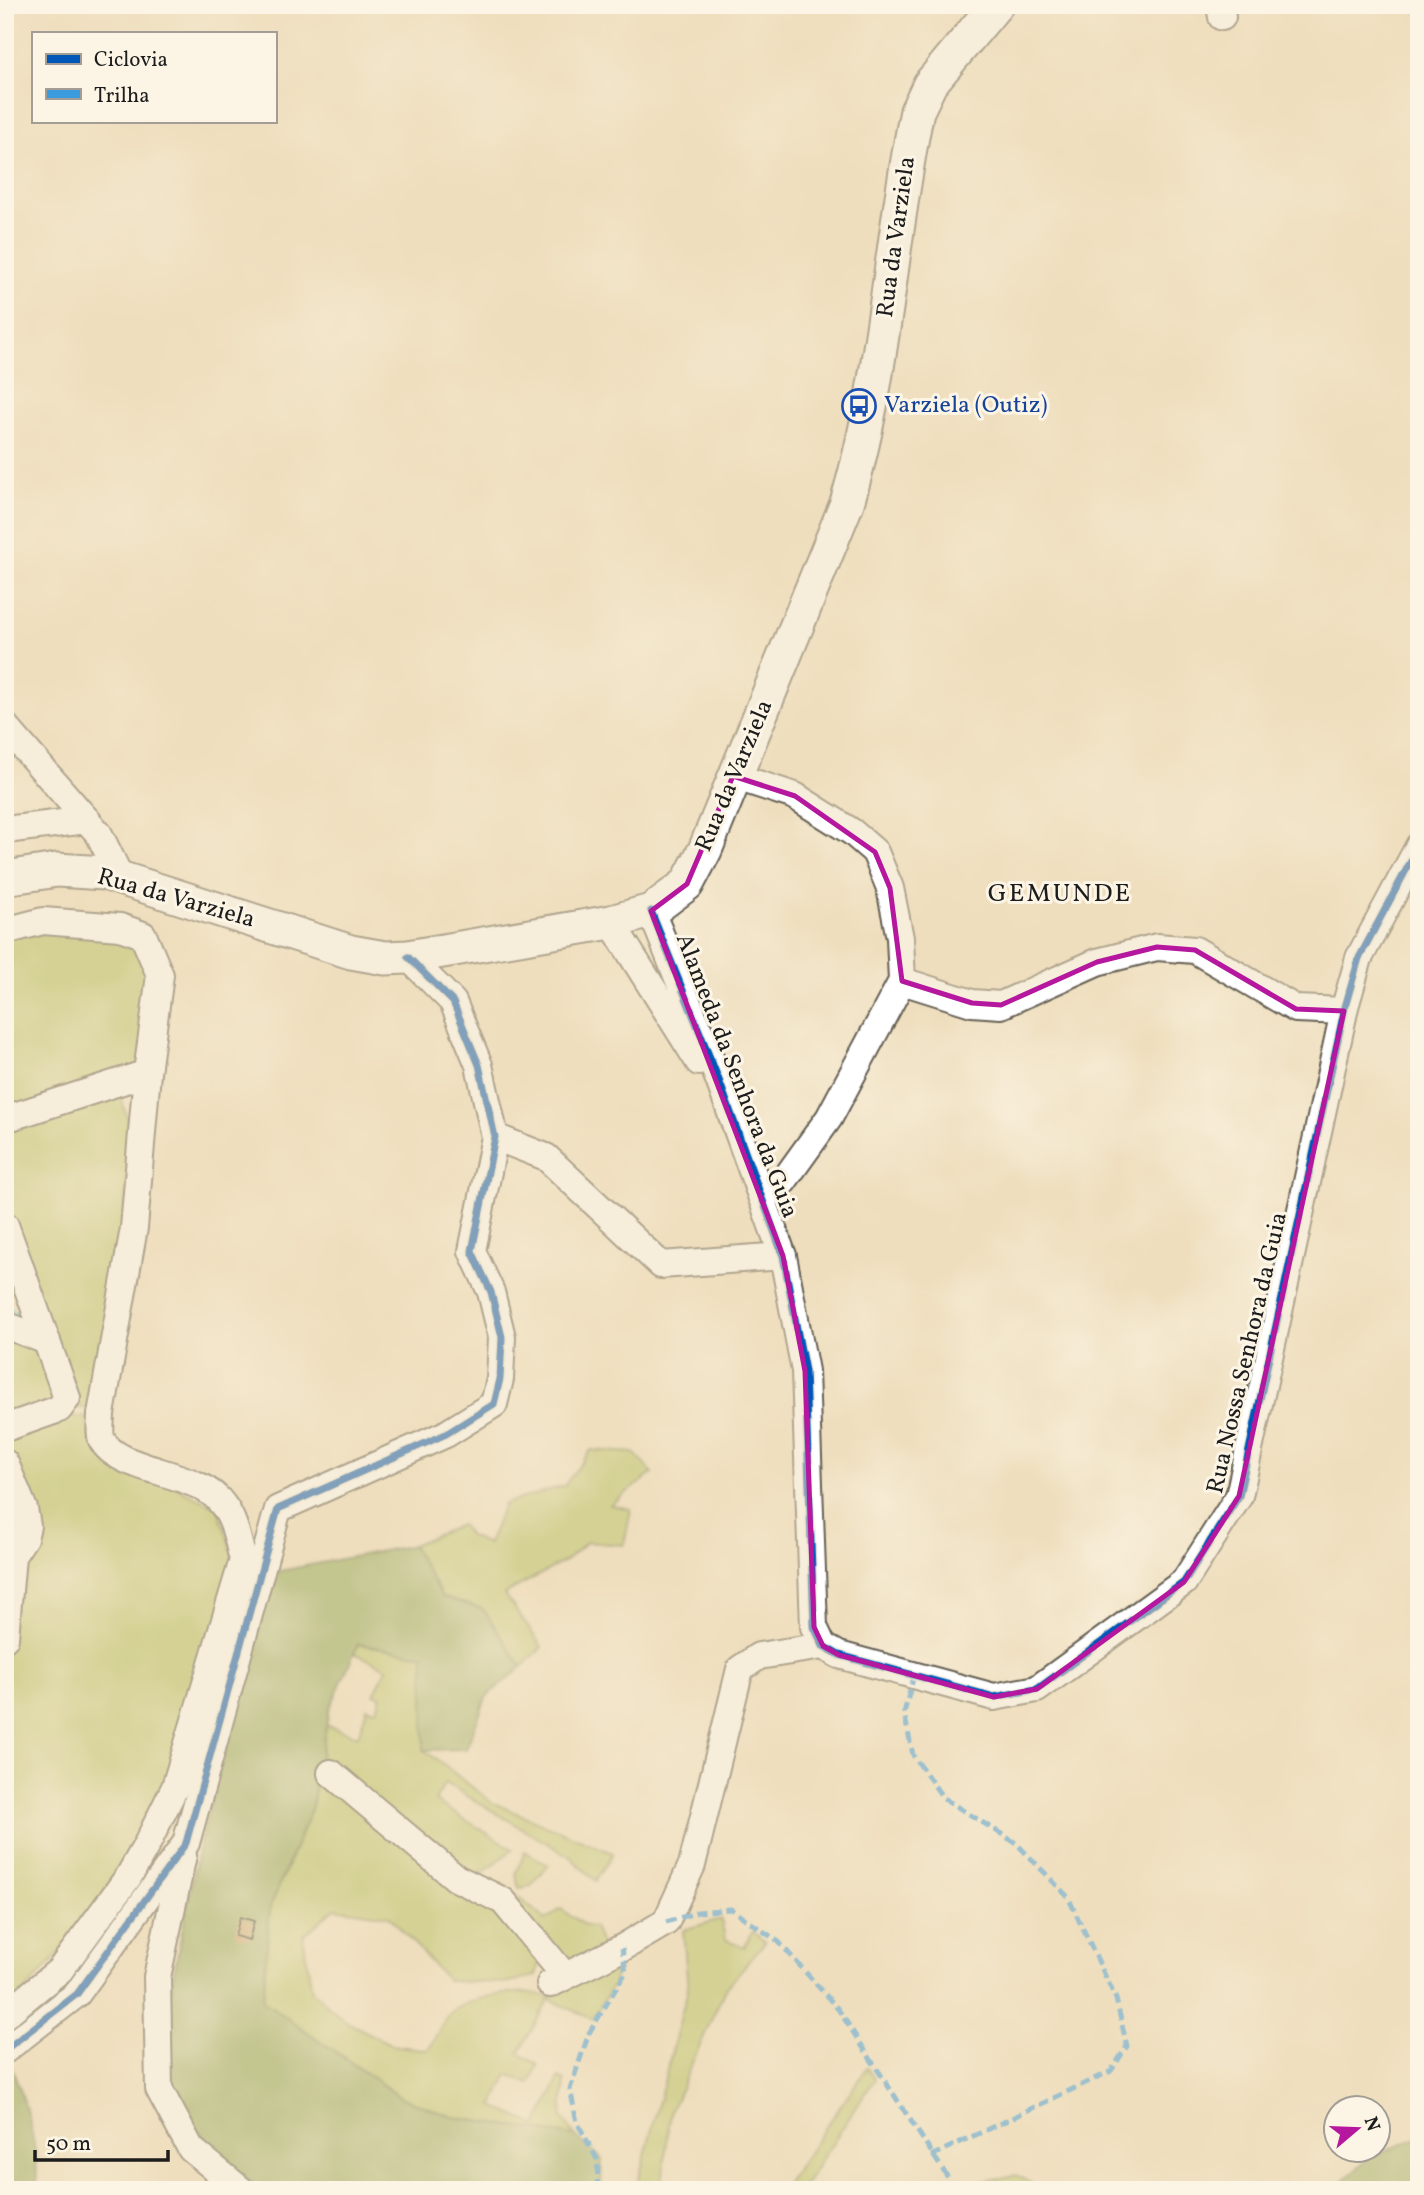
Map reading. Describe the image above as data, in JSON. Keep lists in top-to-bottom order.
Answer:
{
  "streets": {
    "main road": ["Rua da Varziela"],
    "street": ["Alameda da Senhora da Guia", "Rua Nossa Senhora da Guia"]
  },
  "crossings": [
    ["Rua da Varziela", "Alameda da Senhora da Guia"]
  ],
  "districts": ["GEMUNDE"],
  "places": {
    "bus stop": ["Varziela (Outiz)"]
  },
  "legend": ["Ciclovia", "Trilha"],
  "scale_bar": "50 m",
  "north": "right"
}
